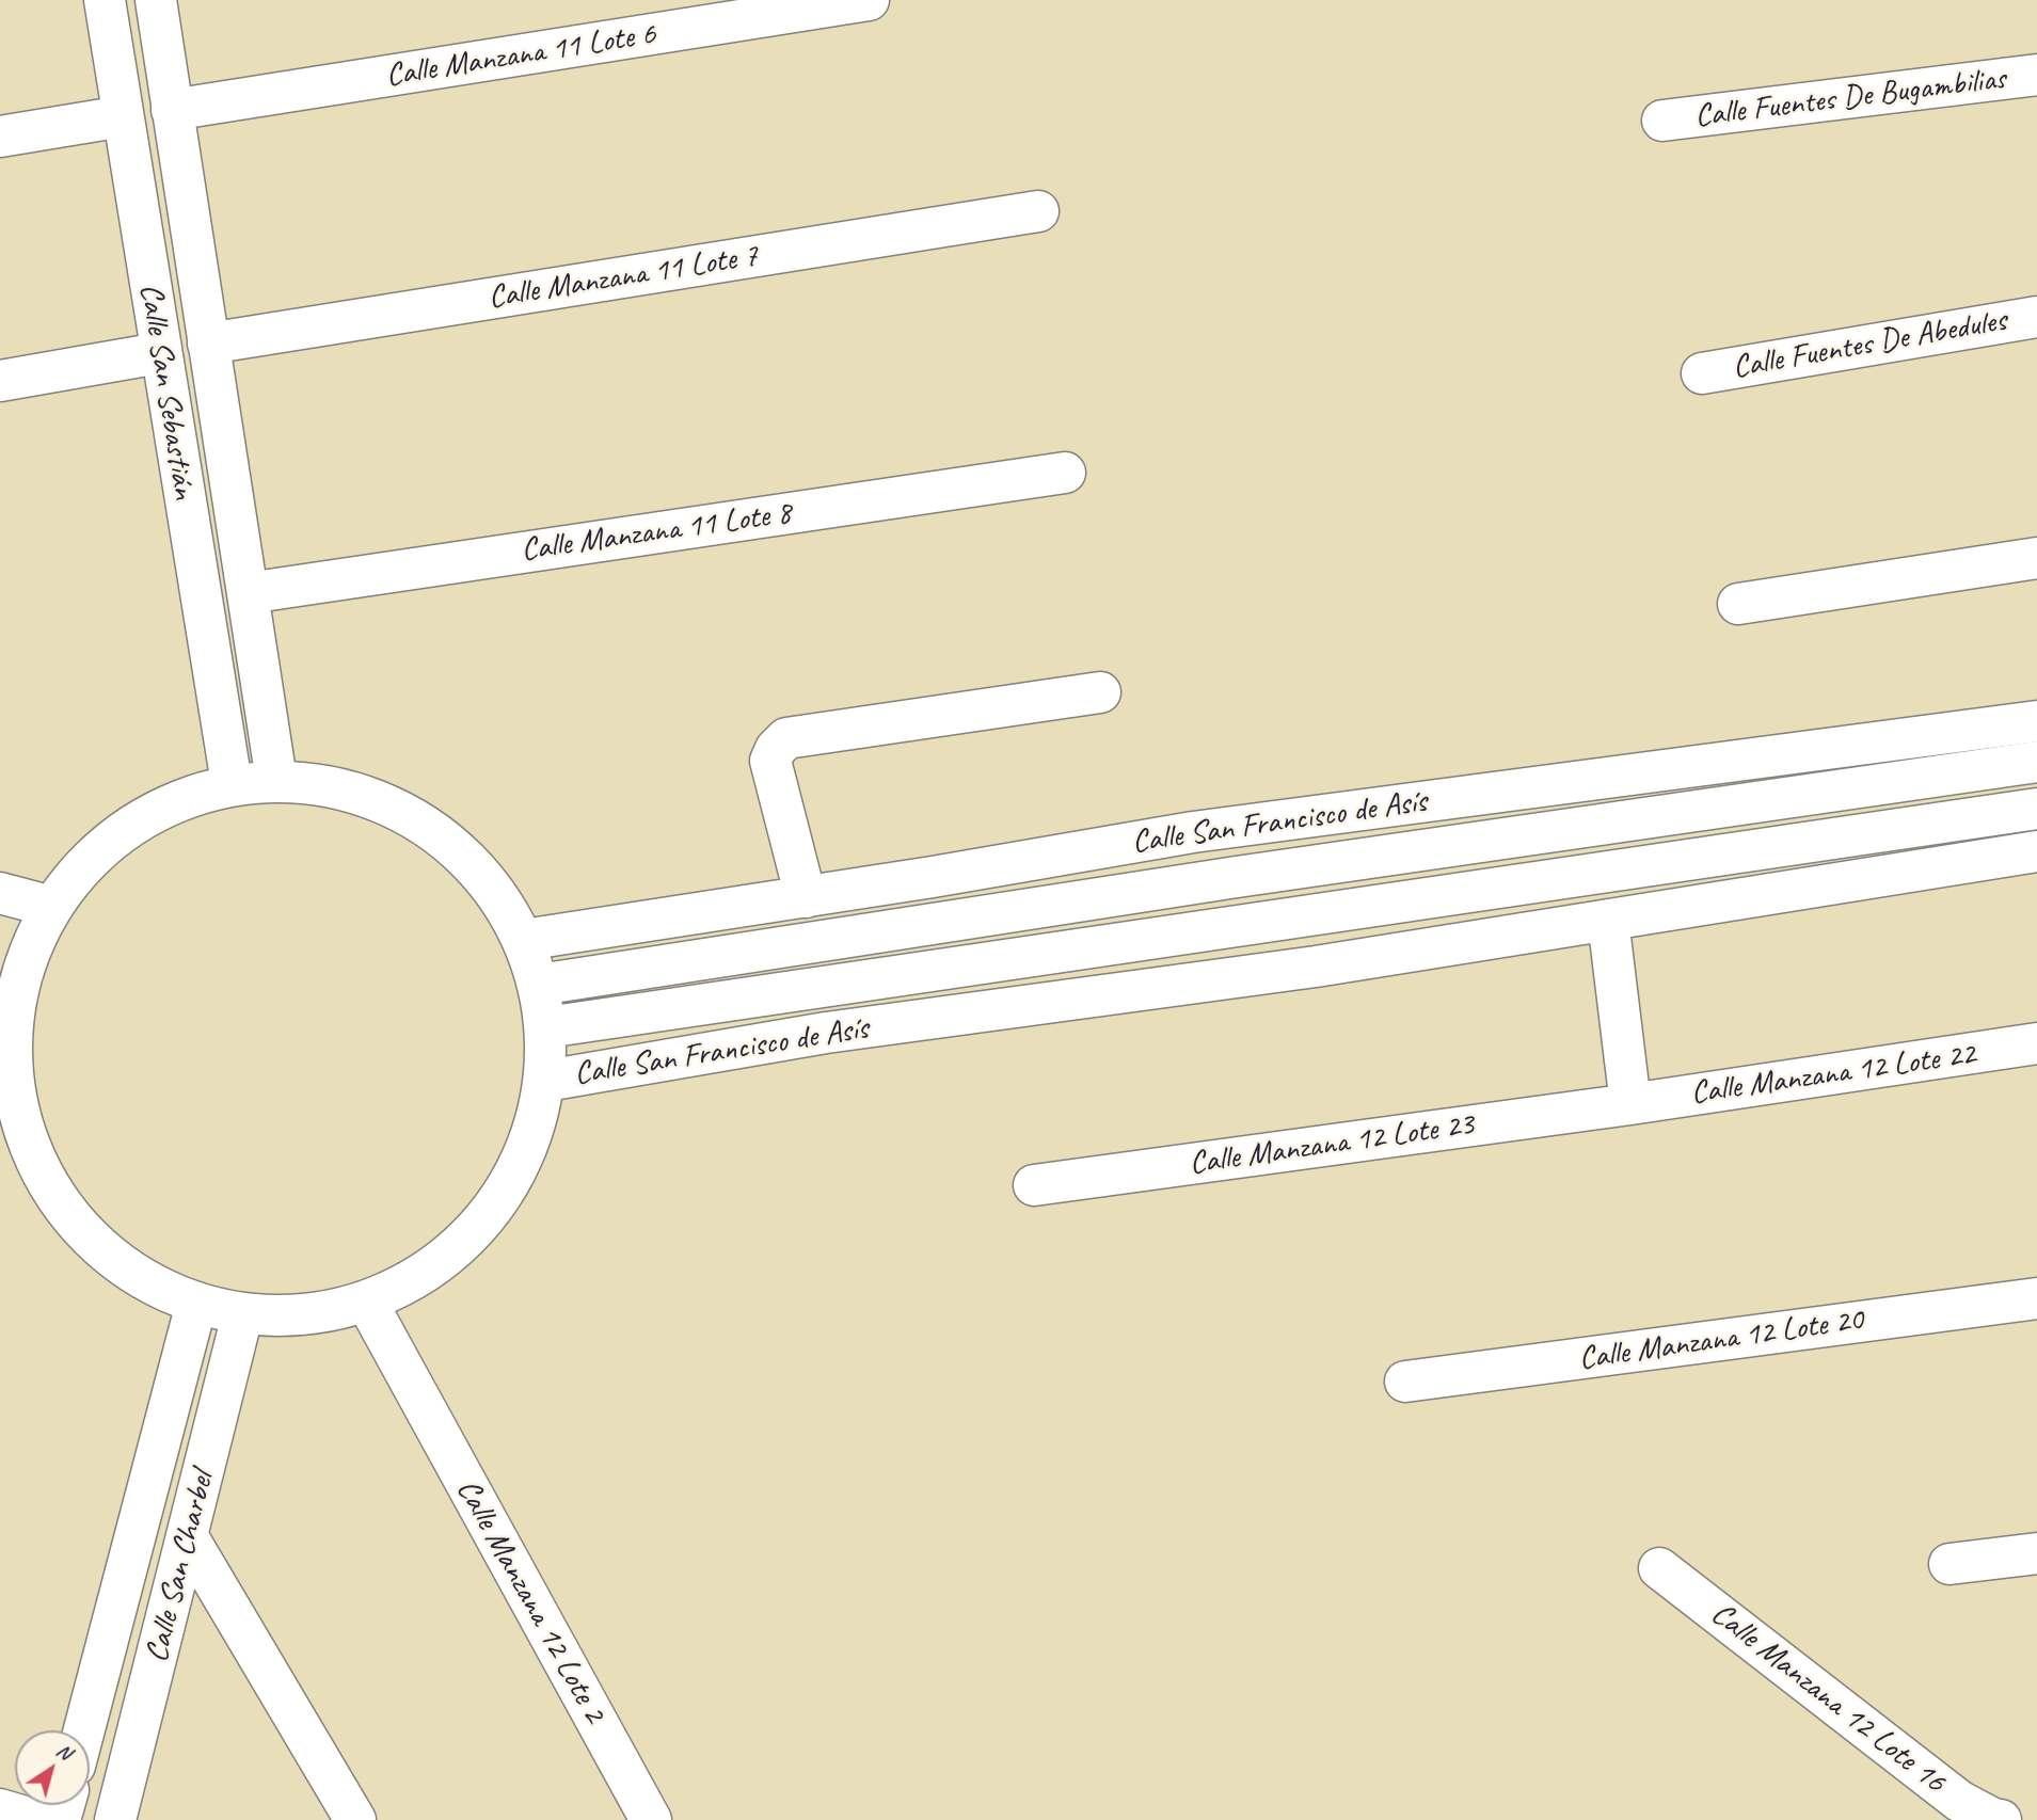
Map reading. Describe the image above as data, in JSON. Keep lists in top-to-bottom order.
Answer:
{
  "streets": {
    "street": [
      "Calle Manzana 11 Lote 6",
      "Calle Fuentes De Bugambilias",
      "Calle Manzana 11 Lote 7",
      "Calle Fuentes De Abedules",
      "Calle San Sebastián",
      "Calle Manzana 11 Lote 8",
      "Calle San Francisco de Asís",
      "Calle Manzana 12 Lote 22",
      "Calle Manzana 12 Lote 23",
      "Calle Manzana 12 Lote 20",
      "Calle San Charbel",
      "Calle Manzana 12 Lote 2",
      "Calle Manzana 12 Lote 16"
    ]
  },
  "crossings": [
    ["Calle Manzana 11 Lote 6", "Calle San Sebastián"],
    ["Calle Manzana 11 Lote 7", "Calle San Sebastián"],
    ["Calle San Sebastián", "Calle Manzana 11 Lote 8"],
    ["Calle Manzana 12 Lote 22", "Calle Manzana 12 Lote 23"]
  ],
  "north": "top right"
}
